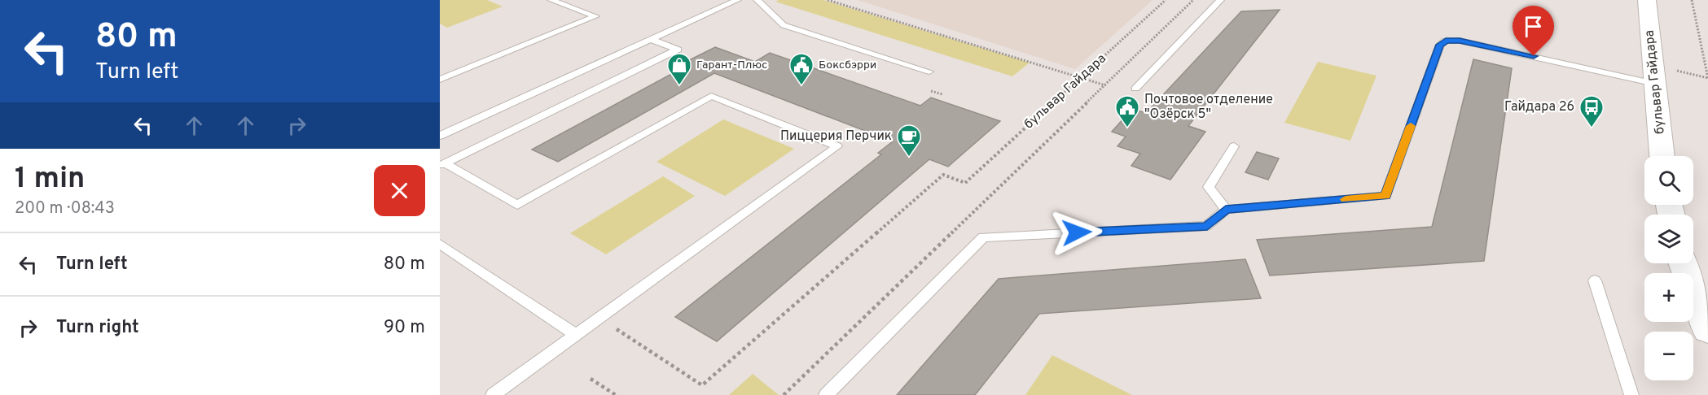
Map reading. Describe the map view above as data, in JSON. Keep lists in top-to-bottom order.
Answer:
{
  "streets": {
    "street": ["бульвар Гайдара"]
  },
  "places": {
    "shop": ["Гарант-Плюс"],
    "public building": ["Боксбэрри", "Почтовое отделение \"Озёрск 5\""],
    "bus stop": ["Гайдара 26"],
    "cafe": ["Пиццерия Перчик"]
  },
  "page": {
    "turn": ["80 m", "Turn left"],
    "heading": ["1 min", "200 m · 08:43"],
    "map_buttons": ["+", "−"],
    "list": [
      {
        "name": "Turn left",
        "value": "80 m"
      },
      {
        "name": "Turn right",
        "value": "90 m"
      }
    ]
  }
}
